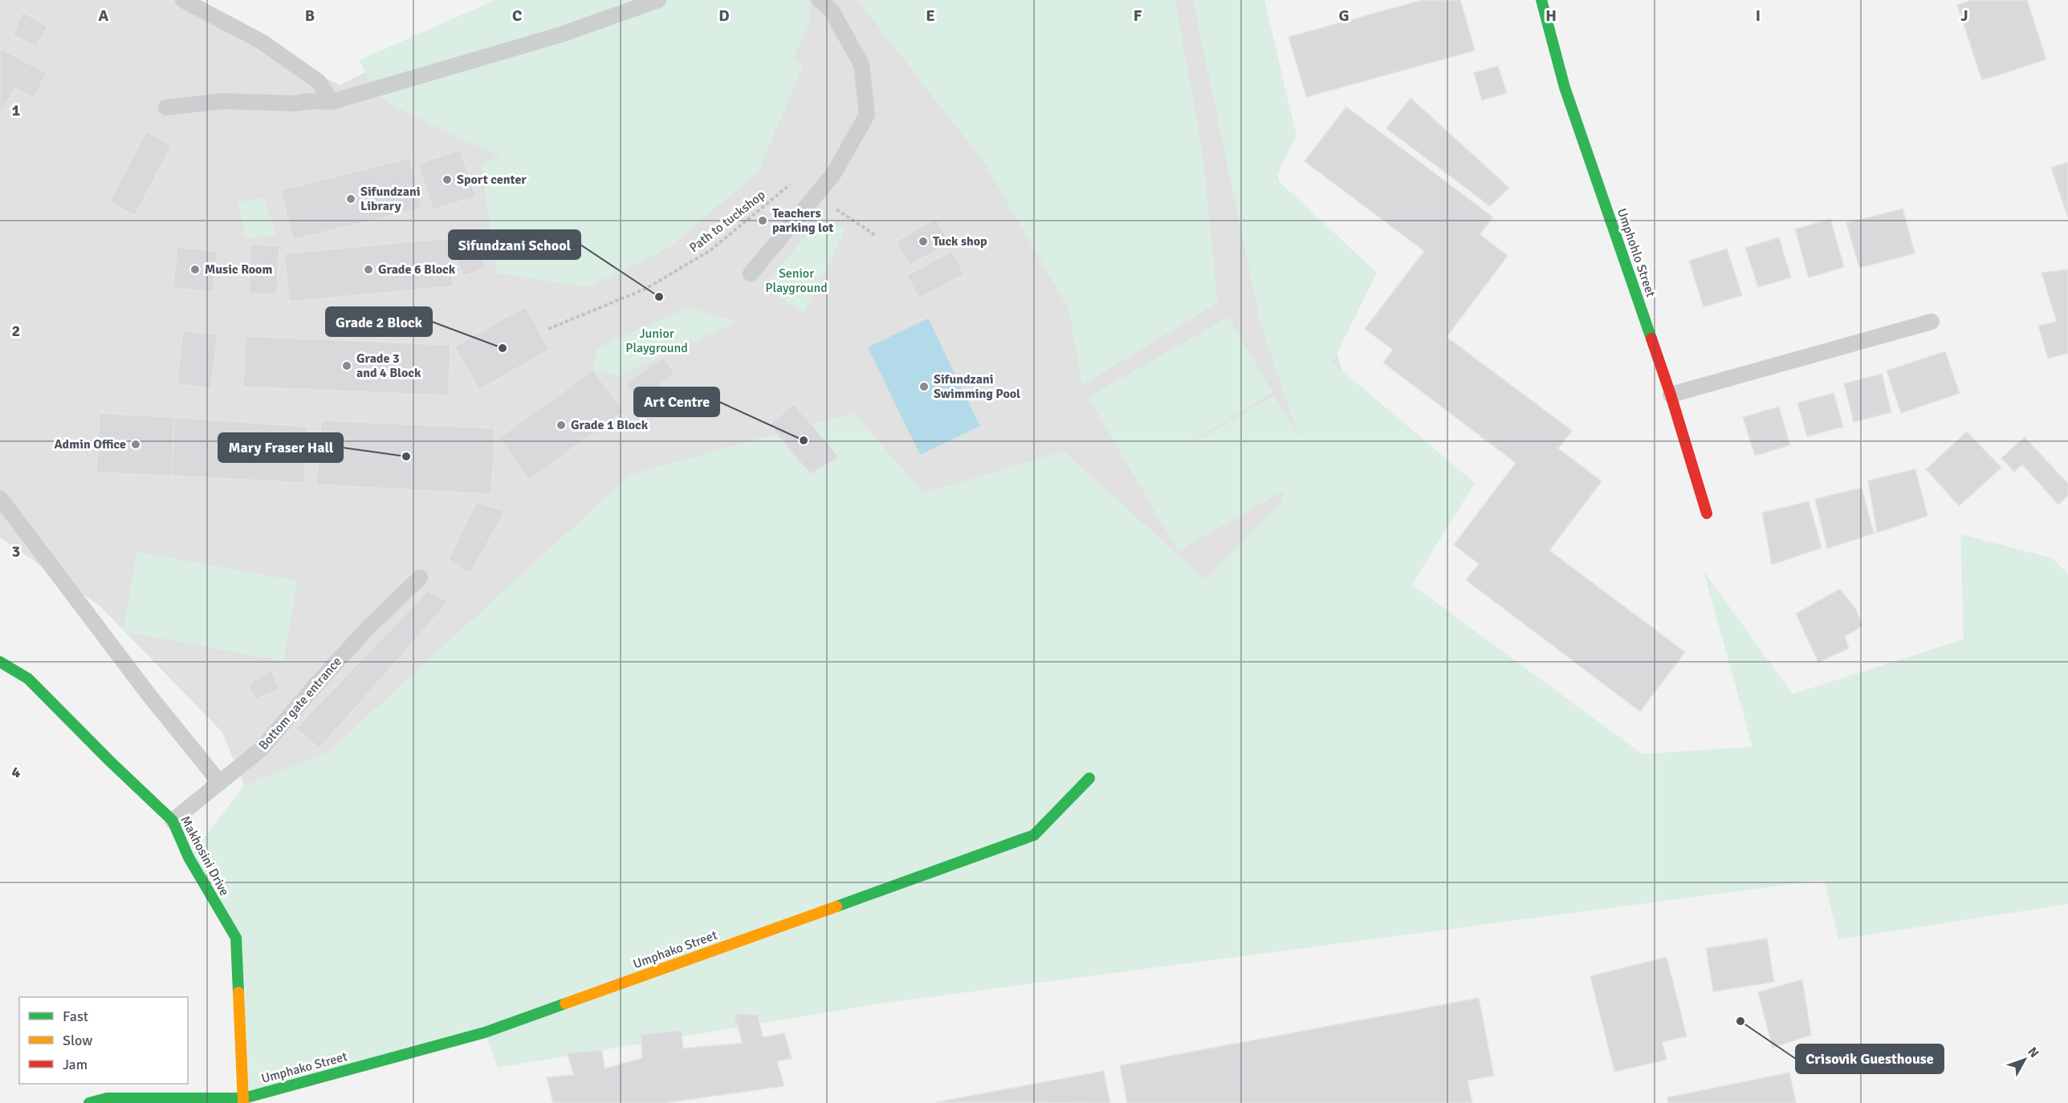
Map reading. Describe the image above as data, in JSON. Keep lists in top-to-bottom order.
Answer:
{
  "streets": {
    "street": ["Umphohlo Street", "Makhosini Drive", "Umphako Street"],
    "lane": ["Bottom gate entrance"],
    "path": ["Path to tuckshop"]
  },
  "crossings": [
    ["Bottom gate entrance", "Makhosini Drive"],
    ["Makhosini Drive", "Umphako Street"]
  ],
  "parks": ["Senior Playground", "Junior Playground"],
  "places": [
    "Sport center",
    "Sifundzani Library",
    "Teachers parking lot",
    "Tuck shop",
    "Music Room",
    "Grade 6 Block",
    "Sifundzani School",
    "Grade 2 Block",
    "Grade 3 and 4 Block",
    "Sifundzani Swimming Pool",
    "Grade 1 Block",
    "Art Centre",
    "Admin Office",
    "Mary Fraser Hall",
    "Crisovik Guesthouse"
  ],
  "legend": ["Fast", "Slow", "Jam"],
  "north": "top right",
  "grid": {
    "columns": [
      "A",
      "B",
      "C",
      "D",
      "E",
      "F",
      "G",
      "H",
      "I",
      "J"
    ],
    "rows": [
      "1",
      "2",
      "3",
      "4"
    ]
  }
}
